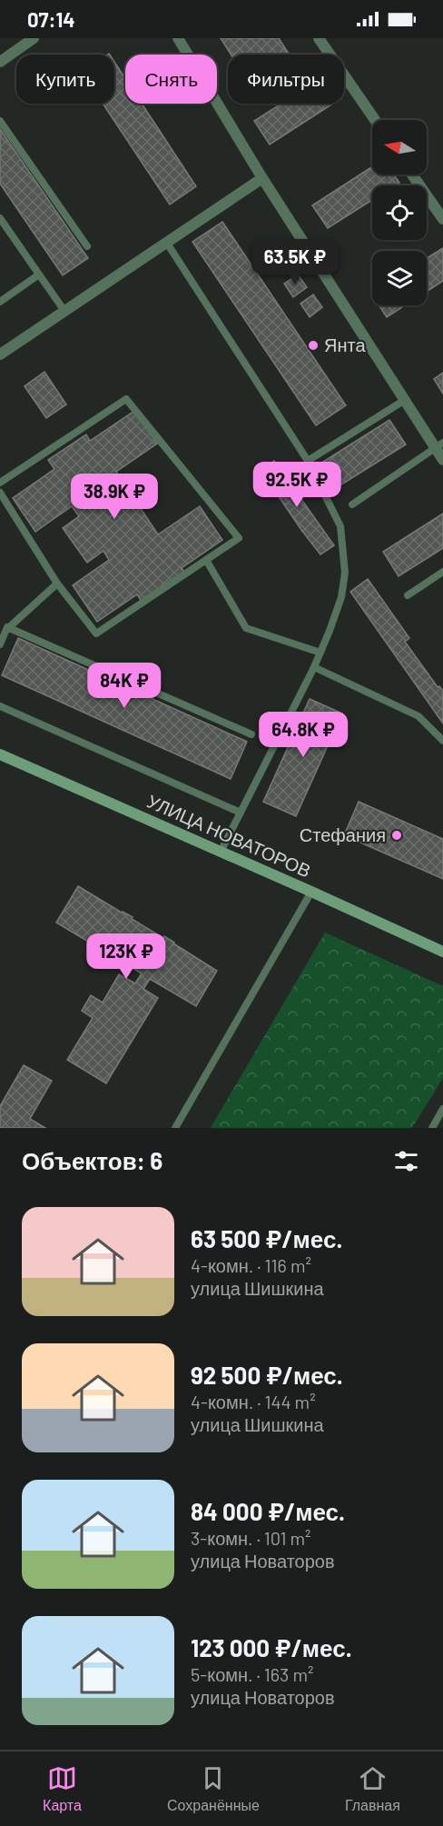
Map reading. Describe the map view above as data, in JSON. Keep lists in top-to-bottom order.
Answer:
{
  "streets": {
    "main road": ["УЛИЦА НОВАТОРОВ"]
  },
  "places": ["Янта", "Стефания"],
  "north": "left",
  "page": {
    "status": "07:14",
    "chip": ["Купить", "Снять", "Фильтры"],
    "price": [
      "63.5K ₽",
      "92.5K ₽",
      "38.9K ₽",
      "84K ₽",
      "64.8K ₽",
      "123K ₽"
    ],
    "heading": "Объектов: 6",
    "list": [
      {
        "name": "63 500 ₽/мес.",
        "note": "4-комн. · 116 m² · улица Шишкина"
      },
      {
        "name": "92 500 ₽/мес.",
        "note": "4-комн. · 144 m² · улица Шишкина"
      },
      {
        "name": "84 000 ₽/мес.",
        "note": "3-комн. · 101 m² · улица Новаторов"
      },
      {
        "name": "123 000 ₽/мес.",
        "note": "5-комн. · 163 m² · улица Новаторов"
      }
    ],
    "tabs": ["Карта", "Сохранённые", "Главная"]
  }
}
